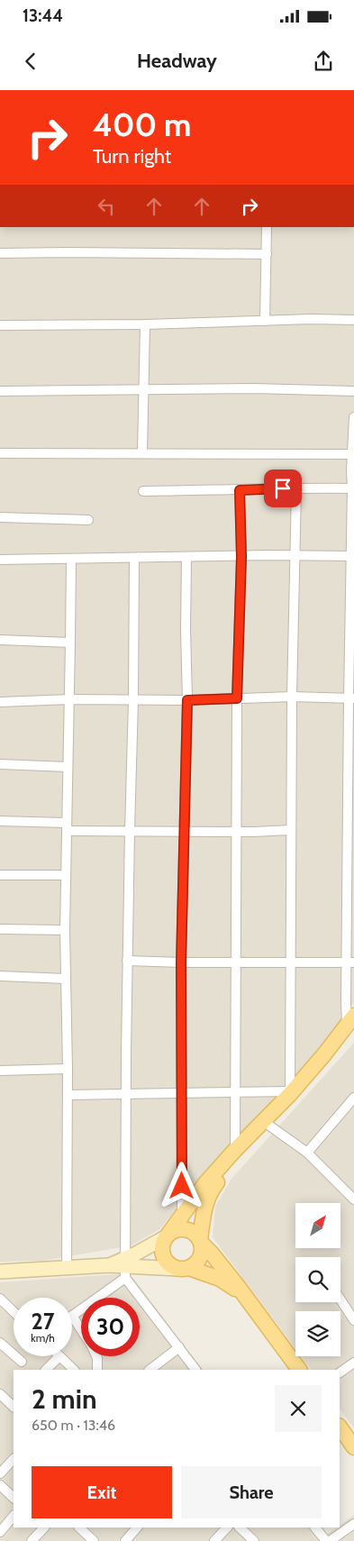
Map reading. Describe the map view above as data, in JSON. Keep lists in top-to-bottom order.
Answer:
{
  "north": "top right",
  "page": {
    "status": "13:44",
    "header": "Headway",
    "turn": ["400 m", "Turn right"],
    "speed": "27 km/h",
    "limit": "30",
    "heading": ["2 min", "650 m · 13:46"],
    "buttons": ["Exit", "Share"]
  }
}
